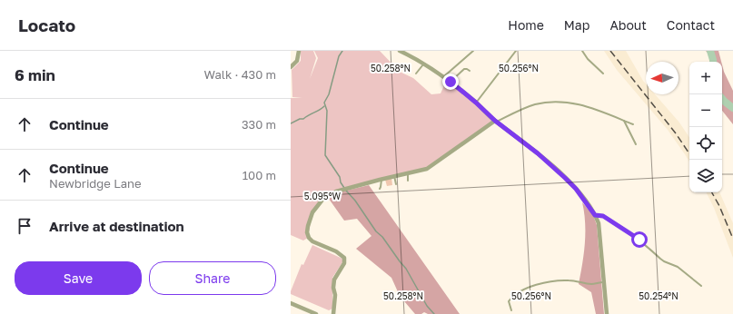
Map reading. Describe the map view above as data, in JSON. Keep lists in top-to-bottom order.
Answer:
{
  "north": "left",
  "page": {
    "header": "Locato",
    "nav": [
      "Home",
      "Map",
      "About",
      "Contact"
    ],
    "heading": ["6 min", "Walk · 430 m"],
    "map_buttons": ["+", "−"],
    "list": [
      ["Continue", "330 m"],
      ["Continue", "Newbridge Lane", "100 m"],
      "Arrive at destination"
    ],
    "buttons": ["Save", "Share"]
  },
  "coordinates": [
    "50.258°N",
    "50.256°N",
    "5.095°W",
    "50.254°N"
  ]
}
